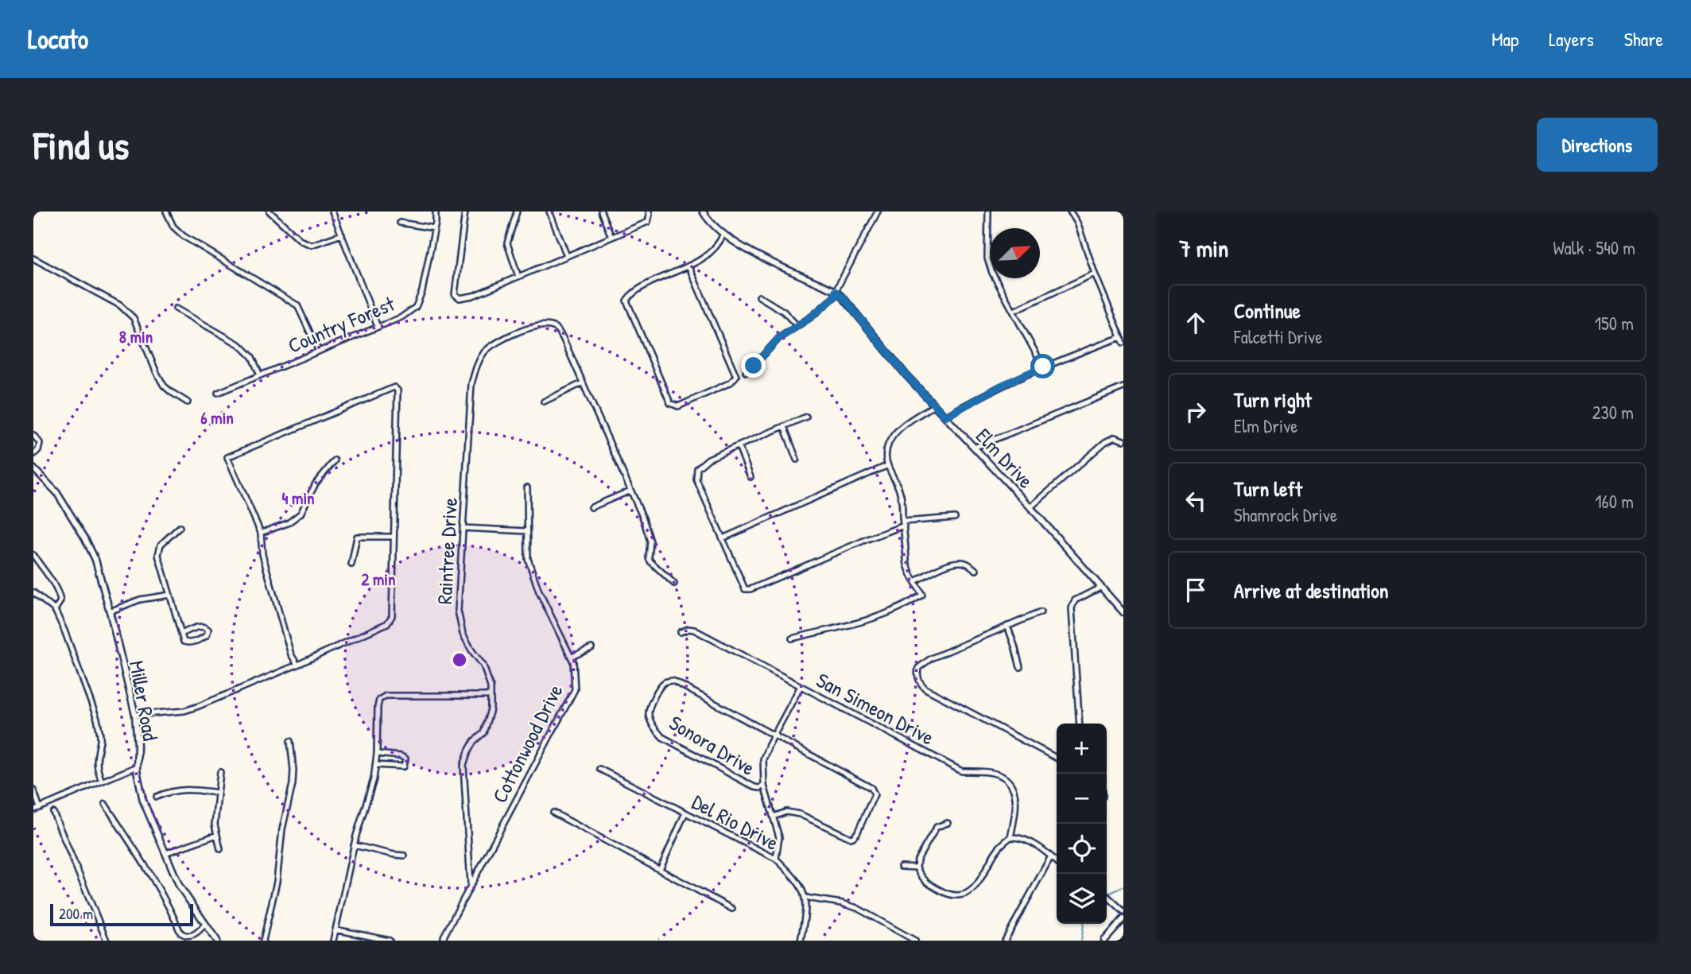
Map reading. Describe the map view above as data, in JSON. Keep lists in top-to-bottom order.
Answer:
{
  "streets": {
    "street": [
      "Country Forest",
      "Elm Drive",
      "Raintree Drive",
      "Miller Road",
      "San Simeon Drive",
      "Cottonwood Drive",
      "Sonora Drive",
      "Del Rio Drive"
    ]
  },
  "crossings": [
    ["Raintree Drive", "Cottonwood Drive"]
  ],
  "scale_bar": "200 m",
  "north": "top right",
  "page": {
    "header": "Locato",
    "nav": ["Map", "Layers", "Share"],
    "buttons": "Directions",
    "title": "Find us",
    "heading": ["7 min", "Walk · 540 m"],
    "list": [
      ["Continue", "Falcetti Drive", "150 m"],
      ["Turn right", "Elm Drive", "230 m"],
      ["Turn left", "Shamrock Drive", "160 m"],
      "Arrive at destination"
    ],
    "map_buttons": ["+", "−"],
    "scale": "200 m"
  },
  "rings": [
    "8 min",
    "6 min",
    "4 min",
    "2 min"
  ]
}
